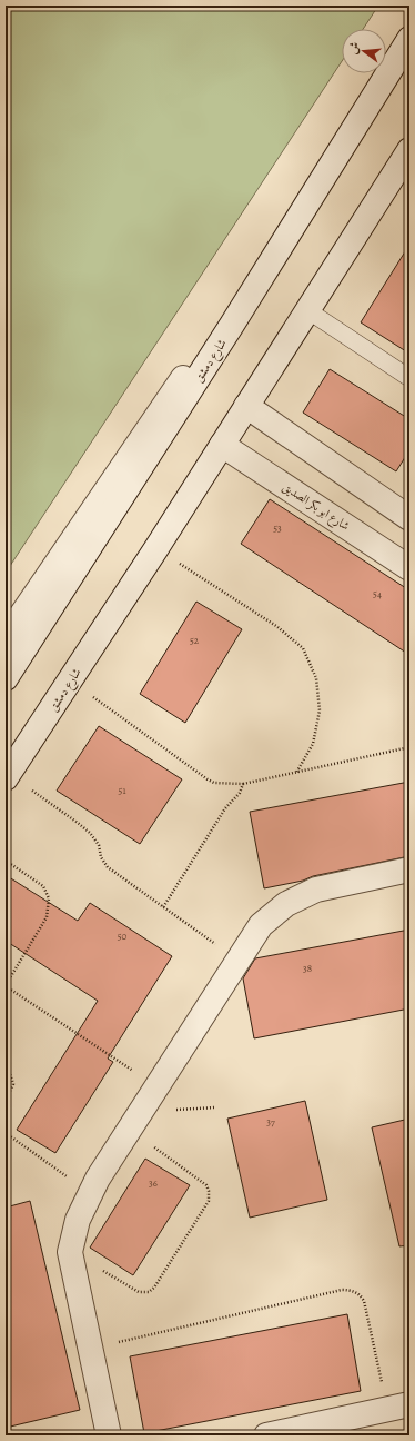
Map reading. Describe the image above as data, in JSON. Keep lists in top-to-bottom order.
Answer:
{
  "streets": {
    "street": ["شارع دمشق", "شارع ابو بكر الصديق"]
  },
  "crossings": [
    ["شارع دمشق", "شارع ابو بكر الصديق"]
  ],
  "house_numbers": [
    "53",
    "54",
    "52",
    "51",
    "50",
    "38",
    "37",
    "36"
  ],
  "north": "left"
}
